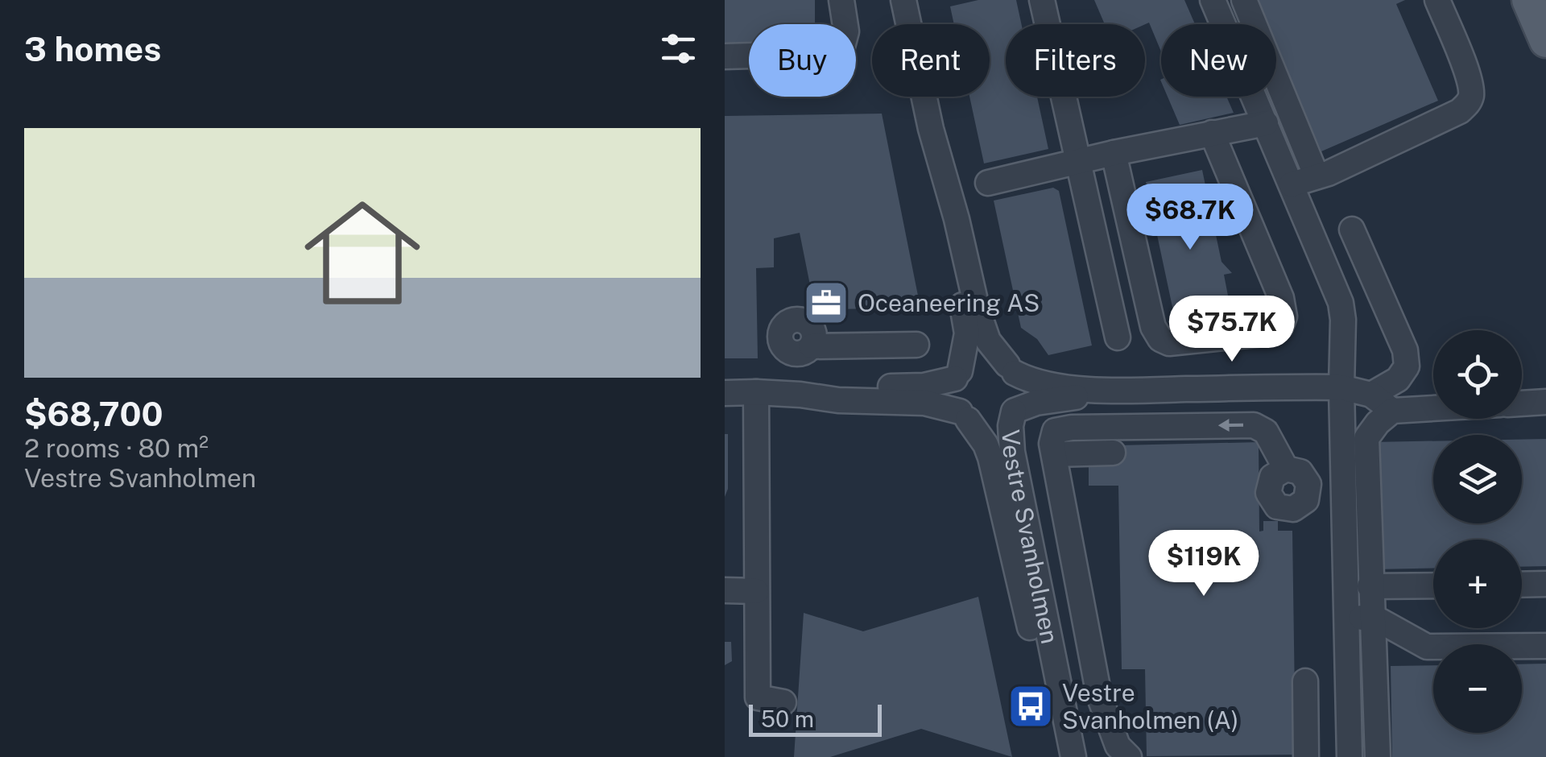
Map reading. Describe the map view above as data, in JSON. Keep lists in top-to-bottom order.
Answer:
{
  "streets": {
    "street": ["Vestre Svanholmen"]
  },
  "places": {
    "office": ["Oceaneering AS"],
    "bus stop": ["Vestre Svanholmen (A)"]
  },
  "scale_bar": "50 m",
  "page": {
    "heading": "3 homes",
    "chip": [
      "Buy",
      "Rent",
      "Filters",
      "New"
    ],
    "list": [
      {
        "name": "$68,700",
        "note": "2 rooms · 80 m² · Vestre Svanholmen"
      }
    ],
    "price": ["$68.7K", "$75.7K", "$119K"],
    "map_buttons": ["+", "−"],
    "scale": "50 m"
  }
}
